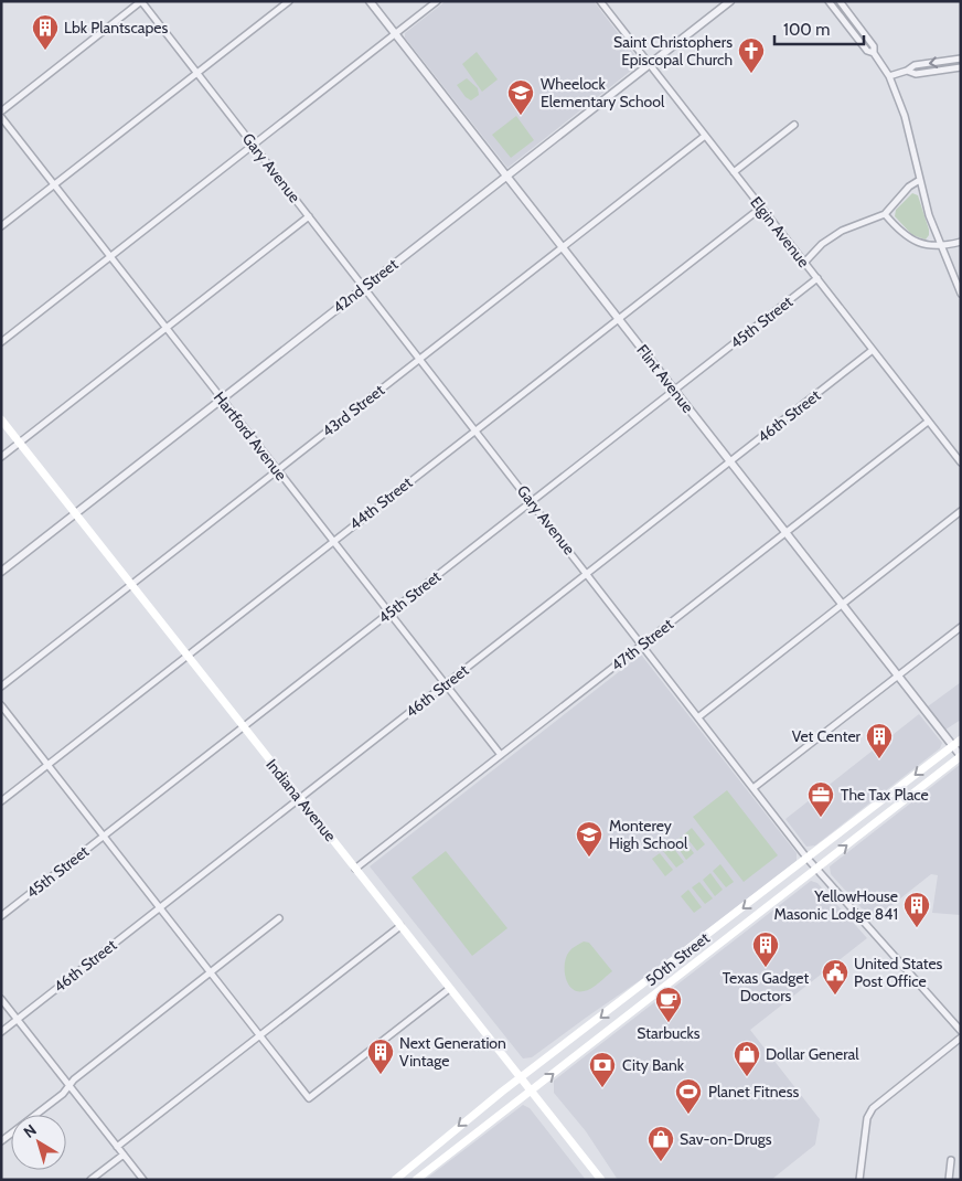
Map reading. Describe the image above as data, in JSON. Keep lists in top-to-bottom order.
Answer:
{
  "streets": {
    "main road": ["Indiana Avenue", "50th Street"],
    "street": [
      "Gary Avenue",
      "Elgin Avenue",
      "42nd Street",
      "45th Street",
      "Flint Avenue",
      "43rd Street",
      "46th Street",
      "Hartford Avenue",
      "44th Street",
      "47th Street"
    ]
  },
  "crossings": [
    ["Gary Avenue", "42nd Street"],
    ["Gary Avenue", "45th Street"],
    ["Gary Avenue", "43rd Street"],
    ["Gary Avenue", "46th Street"],
    ["Gary Avenue", "44th Street"],
    ["Gary Avenue", "47th Street"],
    ["Gary Avenue", "50th Street"],
    ["Elgin Avenue", "42nd Street"],
    ["Elgin Avenue", "45th Street"],
    ["Elgin Avenue", "43rd Street"],
    ["Elgin Avenue", "46th Street"],
    ["Elgin Avenue", "44th Street"],
    ["Elgin Avenue", "47th Street"],
    ["42nd Street", "Flint Avenue"],
    ["42nd Street", "Hartford Avenue"],
    ["42nd Street", "Indiana Avenue"],
    ["45th Street", "Flint Avenue"],
    ["45th Street", "Hartford Avenue"],
    ["45th Street", "Indiana Avenue"],
    ["Flint Avenue", "43rd Street"],
    ["Flint Avenue", "46th Street"],
    ["Flint Avenue", "44th Street"],
    ["Flint Avenue", "47th Street"],
    ["Flint Avenue", "50th Street"],
    ["43rd Street", "Hartford Avenue"],
    ["43rd Street", "Indiana Avenue"],
    ["46th Street", "Hartford Avenue"],
    ["46th Street", "Indiana Avenue"],
    ["Hartford Avenue", "44th Street"],
    ["Hartford Avenue", "47th Street"],
    ["44th Street", "Indiana Avenue"],
    ["47th Street", "Indiana Avenue"],
    ["Indiana Avenue", "50th Street"]
  ],
  "places": {
    "building": [
      "Lbk Plantscapes",
      "Vet Center",
      "YellowHouse Masonic Lodge 841",
      "Texas Gadget Doctors",
      "Next Generation Vintage"
    ],
    "church": ["Saint Christophers Episcopal Church"],
    "school or university": ["Wheelock Elementary School", "Monterey High School"],
    "office": ["The Tax Place"],
    "public building": ["United States Post Office"],
    "cafe": ["Starbucks"],
    "shop": ["Dollar General", "Sav-on-Drugs"],
    "bank": ["City Bank"],
    "sports": ["Planet Fitness"]
  },
  "scale_bar": "100 m",
  "north": "top left"
}
